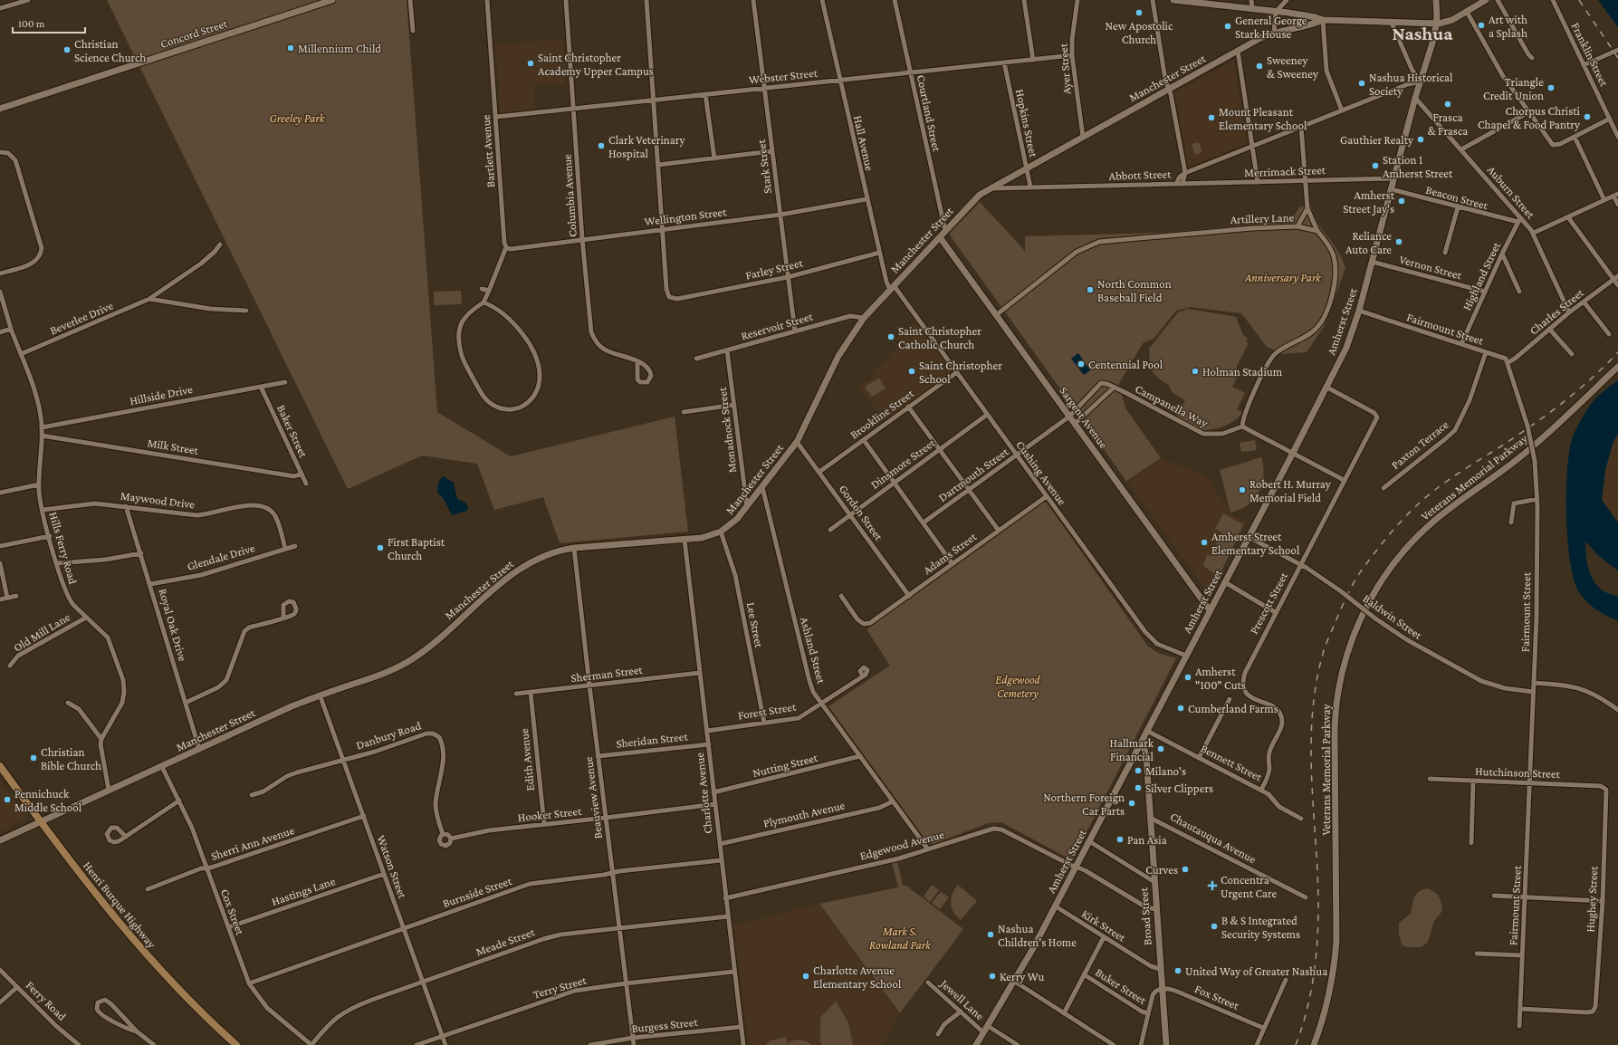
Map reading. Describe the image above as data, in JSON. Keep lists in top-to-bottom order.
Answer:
{
  "streets": {
    "main road": [
      "Concord Street",
      "Manchester Street",
      "Amherst Street",
      "Sargent Avenue",
      "Veterans Memorial Parkway",
      "Henri Burque Highway",
      "Broad Street"
    ],
    "street": [
      "Franklin Street",
      "Ayer Street",
      "Webster Street",
      "Courtland Street",
      "Hopkins Street",
      "Hall Avenue",
      "Bartlett Avenue",
      "Stark Street",
      "Merrimack Street",
      "Abbott Street",
      "Auburn Street",
      "Columbia Avenue",
      "Beacon Street",
      "Wellington Street",
      "Artillery Lane",
      "Vernon Street",
      "Farley Street",
      "Highland Street",
      "Charles Street",
      "Beverlee Drive",
      "Reservoir Street",
      "Fairmount Street",
      "Hillside Drive",
      "Campanella Way",
      "Brookline Street",
      "Monadnock Street",
      "Baker Street",
      "Paxton Terrace",
      "Milk Street",
      "Dinsmore Street",
      "Cushing Avenue",
      "Dartmouth Street",
      "Maywood Drive",
      "Gordon Street",
      "Hills Ferry Road",
      "Adams Street",
      "Glendale Drive",
      "Prescott Street",
      "Baldwin Street",
      "Royal Oak Drive",
      "Lee Street",
      "Old Mill Lane",
      "Ashland Street",
      "Sherman Street",
      "Forest Street",
      "Danbury Road",
      "Sheridan Street",
      "Edith Avenue",
      "Bennett Street",
      "Nutting Street",
      "Hutchinson Street",
      "Charlotte Avenue",
      "Beauview Avenue",
      "Hooker Street",
      "Plymouth Avenue",
      "Chautauqua Avenue",
      "Sherri Ann Avenue",
      "Edgewood Avenue",
      "Watson Street",
      "Hastings Lane",
      "Burnside Street",
      "Hughey Street",
      "Cox Street",
      "Kirk Street",
      "Meade Street",
      "Buker Street",
      "Terry Street",
      "Fox Street",
      "Jewell Lane",
      "Ferry Road",
      "Burgess Street"
    ]
  },
  "crossings": [
    ["Ayer Street", "Webster Street"],
    ["Ayer Street", "Manchester Street"],
    ["Webster Street", "Courtland Street"],
    ["Webster Street", "Hopkins Street"],
    ["Webster Street", "Hall Avenue"],
    ["Webster Street", "Bartlett Avenue"],
    ["Webster Street", "Stark Street"],
    ["Webster Street", "Columbia Avenue"],
    ["Manchester Street", "Courtland Street"],
    ["Manchester Street", "Hopkins Street"],
    ["Manchester Street", "Hall Avenue"],
    ["Manchester Street", "Abbott Street"],
    ["Manchester Street", "Reservoir Street"],
    ["Manchester Street", "Sargent Avenue"],
    ["Manchester Street", "Monadnock Street"],
    ["Manchester Street", "Cushing Avenue"],
    ["Manchester Street", "Gordon Street"],
    ["Manchester Street", "Royal Oak Drive"],
    ["Manchester Street", "Lee Street"],
    ["Manchester Street", "Ashland Street"],
    ["Manchester Street", "Charlotte Avenue"],
    ["Manchester Street", "Beauview Avenue"],
    ["Manchester Street", "Watson Street"],
    ["Manchester Street", "Henri Burque Highway"],
    ["Manchester Street", "Cox Street"],
    ["Hopkins Street", "Abbott Street"],
    ["Hall Avenue", "Wellington Street"],
    ["Hall Avenue", "Farley Street"],
    ["Hall Avenue", "Cushing Avenue"],
    ["Bartlett Avenue", "Wellington Street"],
    ["Stark Street", "Wellington Street"],
    ["Stark Street", "Farley Street"],
    ["Stark Street", "Reservoir Street"],
    ["Merrimack Street", "Abbott Street"],
    ["Merrimack Street", "Amherst Street"],
    ["Abbott Street", "Amherst Street"],
    ["Auburn Street", "Beacon Street"],
    ["Auburn Street", "Highland Street"],
    ["Auburn Street", "Charles Street"],
    ["Auburn Street", "Amherst Street"],
    ["Columbia Avenue", "Wellington Street"],
    ["Beacon Street", "Highland Street"],
    ["Beacon Street", "Amherst Street"],
    ["Wellington Street", "Farley Street"],
    ["Artillery Lane", "Sargent Avenue"],
    ["Vernon Street", "Highland Street"],
    ["Vernon Street", "Amherst Street"],
    ["Highland Street", "Fairmount Street"],
    ["Charles Street", "Fairmount Street"],
    ["Beverlee Drive", "Hills Ferry Road"],
    ["Amherst Street", "Fairmount Street"],
    ["Amherst Street", "Sargent Avenue"],
    ["Amherst Street", "Cushing Avenue"],
    ["Amherst Street", "Prescott Street"],
    ["Amherst Street", "Baldwin Street"],
    ["Amherst Street", "Bennett Street"],
    ["Amherst Street", "Edgewood Avenue"],
    ["Amherst Street", "Broad Street"],
    ["Amherst Street", "Kirk Street"],
    ["Amherst Street", "Jewell Lane"],
    ["Reservoir Street", "Monadnock Street"],
    ["Fairmount Street", "Paxton Terrace"],
    ["Fairmount Street", "Baldwin Street"],
    ["Fairmount Street", "Hutchinson Street"],
    ["Fairmount Street", "Hughey Street"],
    ["Hillside Drive", "Baker Street"],
    ["Hillside Drive", "Hills Ferry Road"],
    ["Campanella Way", "Sargent Avenue"],
    ["Campanella Way", "Dartmouth Street"],
    ["Brookline Street", "Cushing Avenue"],
    ["Brookline Street", "Gordon Street"],
    ["Sargent Avenue", "Dartmouth Street"],
    ["Baker Street", "Milk Street"],
    ["Milk Street", "Hills Ferry Road"],
    ["Dinsmore Street", "Cushing Avenue"],
    ["Dinsmore Street", "Gordon Street"],
    ["Cushing Avenue", "Dartmouth Street"],
    ["Cushing Avenue", "Adams Street"],
    ["Maywood Drive", "Hills Ferry Road"],
    ["Maywood Drive", "Glendale Drive"],
    ["Maywood Drive", "Royal Oak Drive"],
    ["Gordon Street", "Adams Street"],
    ["Hills Ferry Road", "Old Mill Lane"],
    ["Glendale Drive", "Royal Oak Drive"],
    ["Prescott Street", "Baldwin Street"],
    ["Prescott Street", "Bennett Street"],
    ["Lee Street", "Forest Street"],
    ["Ashland Street", "Forest Street"],
    ["Ashland Street", "Nutting Street"],
    ["Ashland Street", "Plymouth Avenue"],
    ["Ashland Street", "Edgewood Avenue"],
    ["Sherman Street", "Edith Avenue"],
    ["Sherman Street", "Charlotte Avenue"],
    ["Sherman Street", "Beauview Avenue"],
    ["Forest Street", "Charlotte Avenue"],
    ["Danbury Road", "Hooker Street"],
    ["Danbury Road", "Watson Street"],
    ["Sheridan Street", "Charlotte Avenue"],
    ["Sheridan Street", "Beauview Avenue"],
    ["Edith Avenue", "Hooker Street"],
    ["Nutting Street", "Charlotte Avenue"],
    ["Hutchinson Street", "Hughey Street"],
    ["Charlotte Avenue", "Hooker Street"],
    ["Charlotte Avenue", "Plymouth Avenue"],
    ["Charlotte Avenue", "Edgewood Avenue"],
    ["Charlotte Avenue", "Burnside Street"],
    ["Charlotte Avenue", "Meade Street"],
    ["Charlotte Avenue", "Terry Street"],
    ["Charlotte Avenue", "Burgess Street"],
    ["Beauview Avenue", "Hooker Street"],
    ["Beauview Avenue", "Burnside Street"],
    ["Beauview Avenue", "Meade Street"],
    ["Beauview Avenue", "Terry Street"],
    ["Beauview Avenue", "Burgess Street"],
    ["Chautauqua Avenue", "Broad Street"],
    ["Sherri Ann Avenue", "Watson Street"],
    ["Sherri Ann Avenue", "Cox Street"],
    ["Edgewood Avenue", "Broad Street"],
    ["Watson Street", "Hastings Lane"],
    ["Watson Street", "Burnside Street"],
    ["Watson Street", "Meade Street"],
    ["Watson Street", "Terry Street"],
    ["Hastings Lane", "Cox Street"],
    ["Burnside Street", "Cox Street"],
    ["Cox Street", "Meade Street"],
    ["Broad Street", "Kirk Street"],
    ["Broad Street", "Fox Street"]
  ],
  "districts": ["Nashua"],
  "parks": [
    "Greeley Park",
    "Anniversary Park",
    "Edgewood Cemetery",
    "Mark S. Rowland Park"
  ],
  "places": {
    "other": [
      "New Apostolic Church",
      "Art with a Splash",
      "General George Stark House",
      "Millennium Child",
      "Christian Science Church",
      "Saint Christopher Academy Upper Campus",
      "Sweeney & Sweeney",
      "Nashua Historical Society",
      "Triangle Credit Union",
      "Frasca & Frasca",
      "Chorpus Christi Chapel & Food Pantry",
      "Mount Pleasant Elementary School",
      "Gauthier Realty",
      "Clark Veterinary Hospital",
      "Station 1 Amherst Street",
      "Amherst Street Jay's",
      "Reliance Auto Care",
      "North Common Baseball Field",
      "Saint Christopher Catholic Church",
      "Centennial Pool",
      "Saint Christopher School",
      "Holman Stadium",
      "Robert H. Murray Memorial Field",
      "Amherst Street Elementary School",
      "First Baptist Church",
      "Amherst \"100\" Cuts",
      "Cumberland Farms",
      "Hallmark Financial",
      "Christian Bible Church",
      "Milano's",
      "Silver Clippers",
      "Pennichuck Middle School",
      "Northern Foreign Car Parts",
      "Pan Asia",
      "Curves",
      "B & S Integrated Security Systems",
      "Nashua Children's Home",
      "United Way of Greater Nashua",
      "Charlotte Avenue Elementary School",
      "Kerry Wu"
    ],
    "health": ["Concentra Urgent Care"]
  },
  "scale_bar": "100 m"
}
